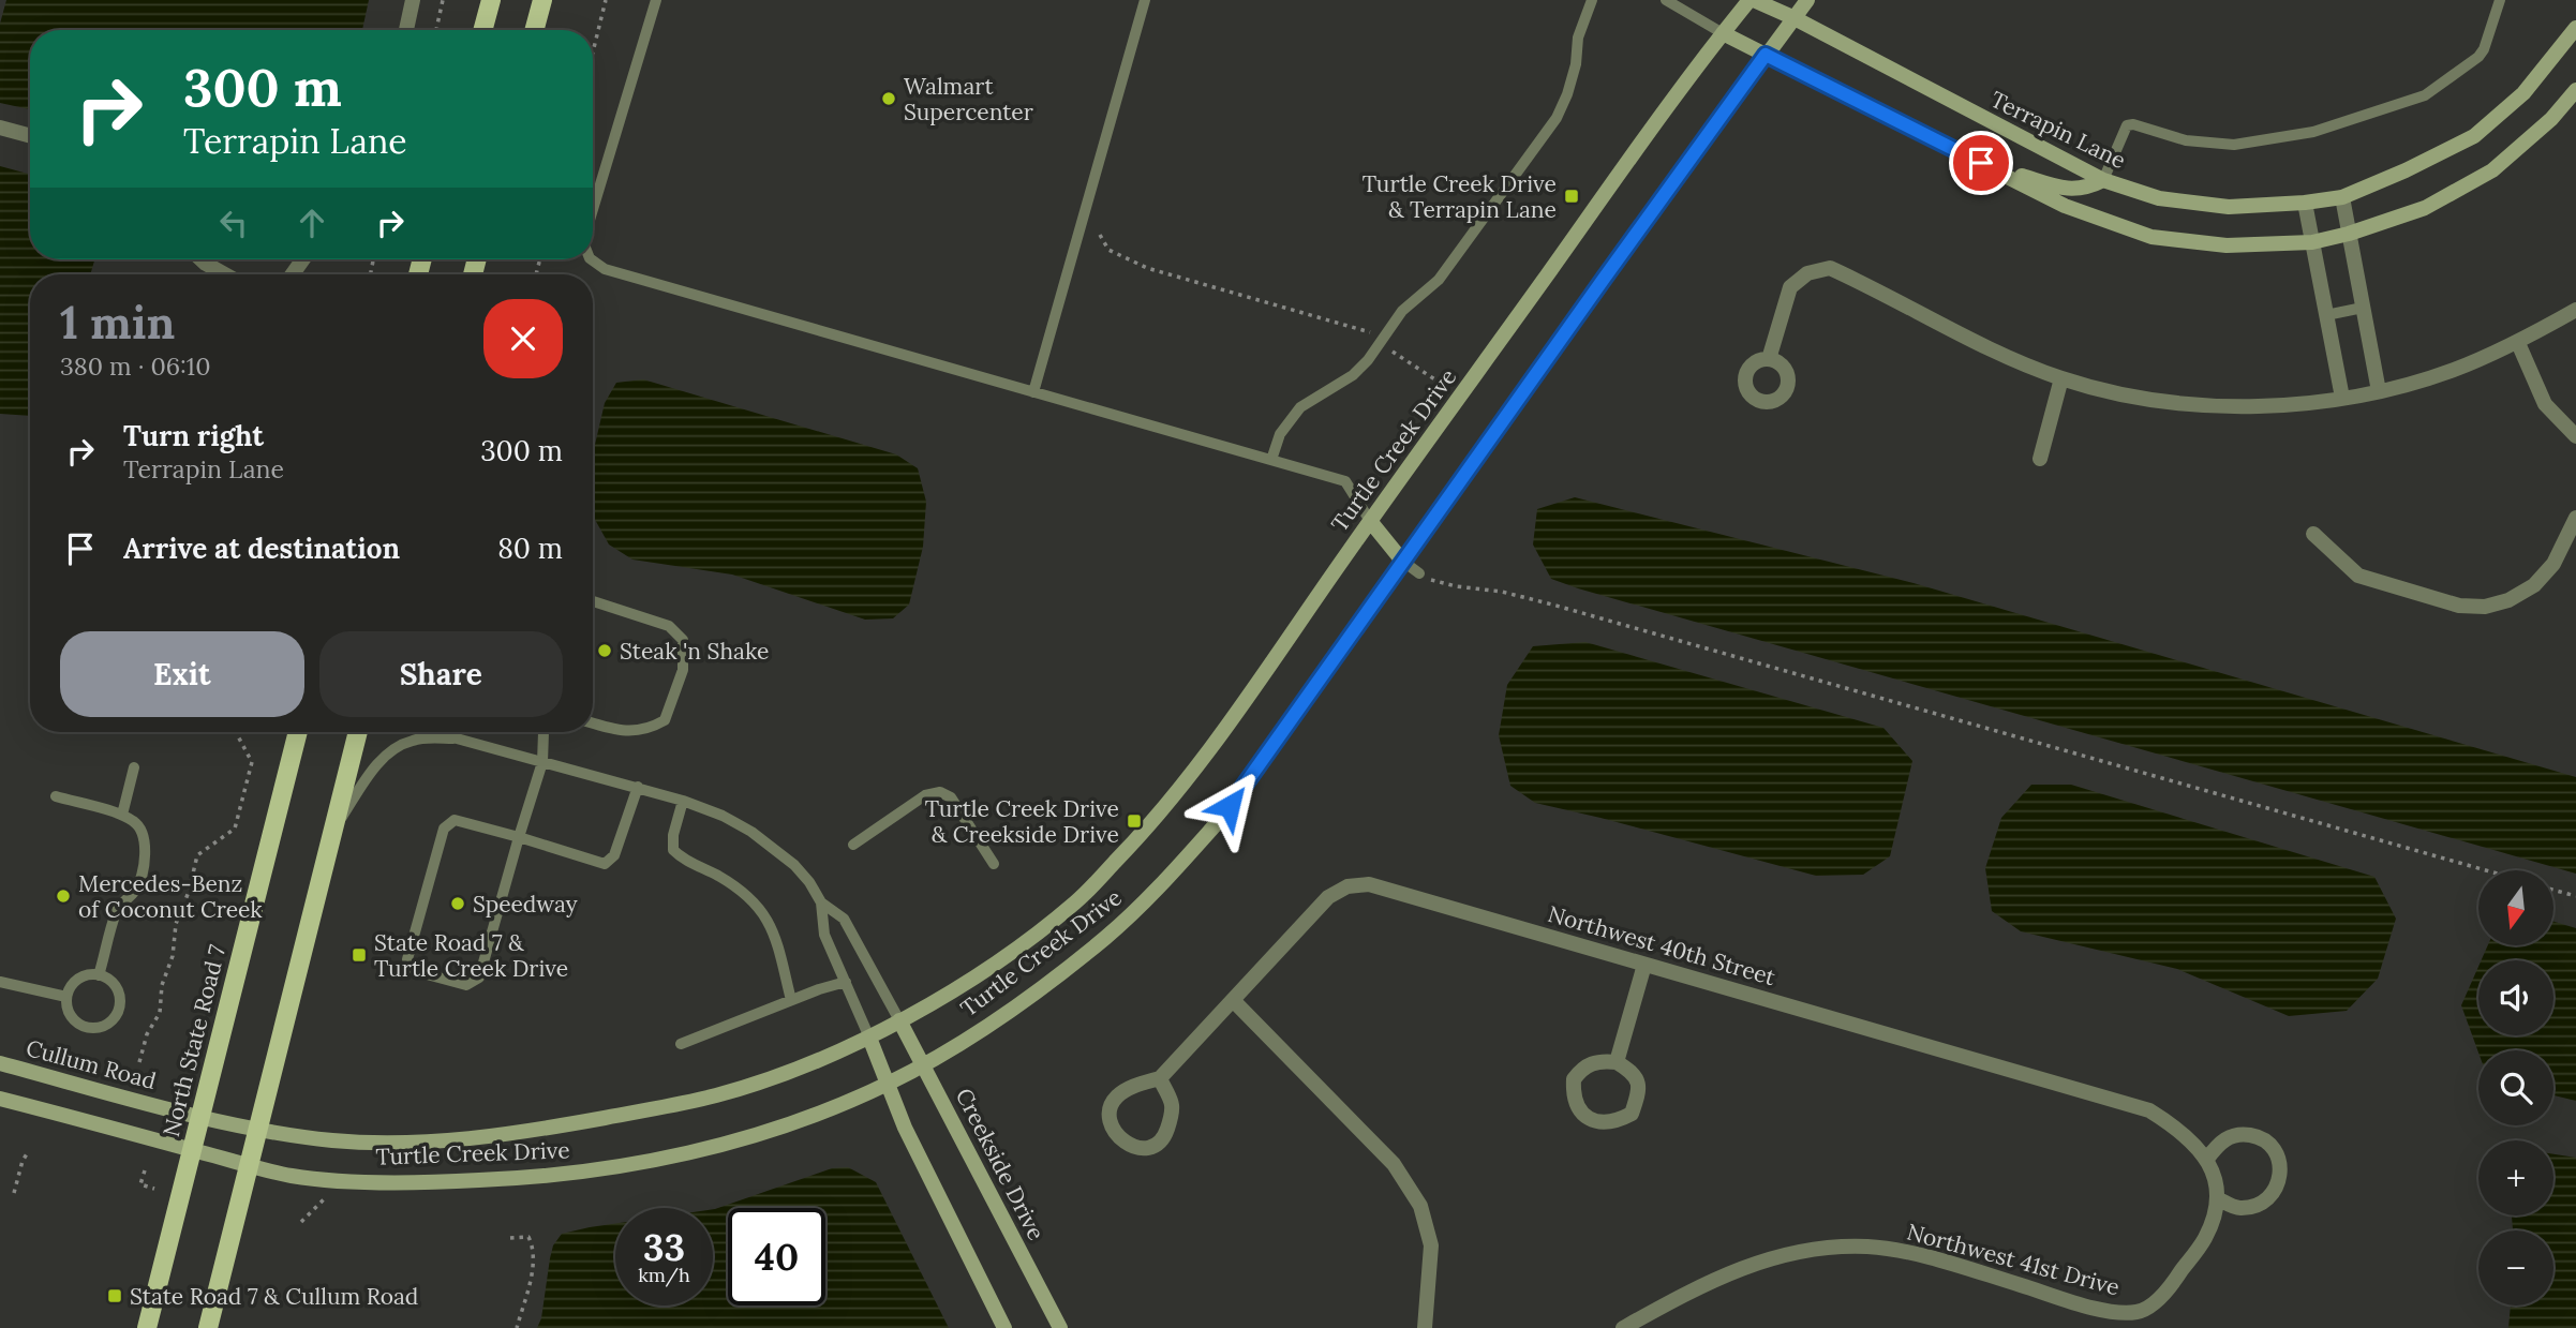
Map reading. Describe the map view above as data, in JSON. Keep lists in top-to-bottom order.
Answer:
{
  "streets": {
    "main road": ["North State Road 7"],
    "street": [
      "Terrapin Lane",
      "Turtle Creek Drive",
      "Northwest 40th Street",
      "Cullum Road",
      "Creekside Drive",
      "Northwest 41st Drive"
    ]
  },
  "crossings": [
    ["Terrapin Lane", "Turtle Creek Drive"],
    ["Turtle Creek Drive", "North State Road 7"],
    ["Turtle Creek Drive", "Cullum Road"],
    ["Turtle Creek Drive", "Creekside Drive"],
    ["Northwest 40th Street", "Northwest 41st Drive"],
    ["North State Road 7", "Cullum Road"]
  ],
  "places": {
    "other": [
      "Walmart Supercenter",
      "Steak 'n Shake",
      "Mercedes-Benz of Coconut Creek",
      "Speedway"
    ],
    "transit": [
      "Turtle Creek Drive & Terrapin Lane",
      "Turtle Creek Drive & Creekside Drive",
      "State Road 7 & Turtle Creek Drive",
      "State Road 7 & Cullum Road"
    ]
  },
  "north": "bottom",
  "page": {
    "turn": ["300 m", "Terrapin Lane"],
    "heading": ["1 min", "380 m · 06:10"],
    "list": [
      {
        "name": "Turn right",
        "note": "Terrapin Lane",
        "value": "300 m"
      },
      {
        "name": "Arrive at destination",
        "value": "80 m"
      }
    ],
    "buttons": ["Exit", "Share"],
    "map_buttons": ["+", "−"],
    "speed": "33 km/h",
    "limit": "40"
  }
}
